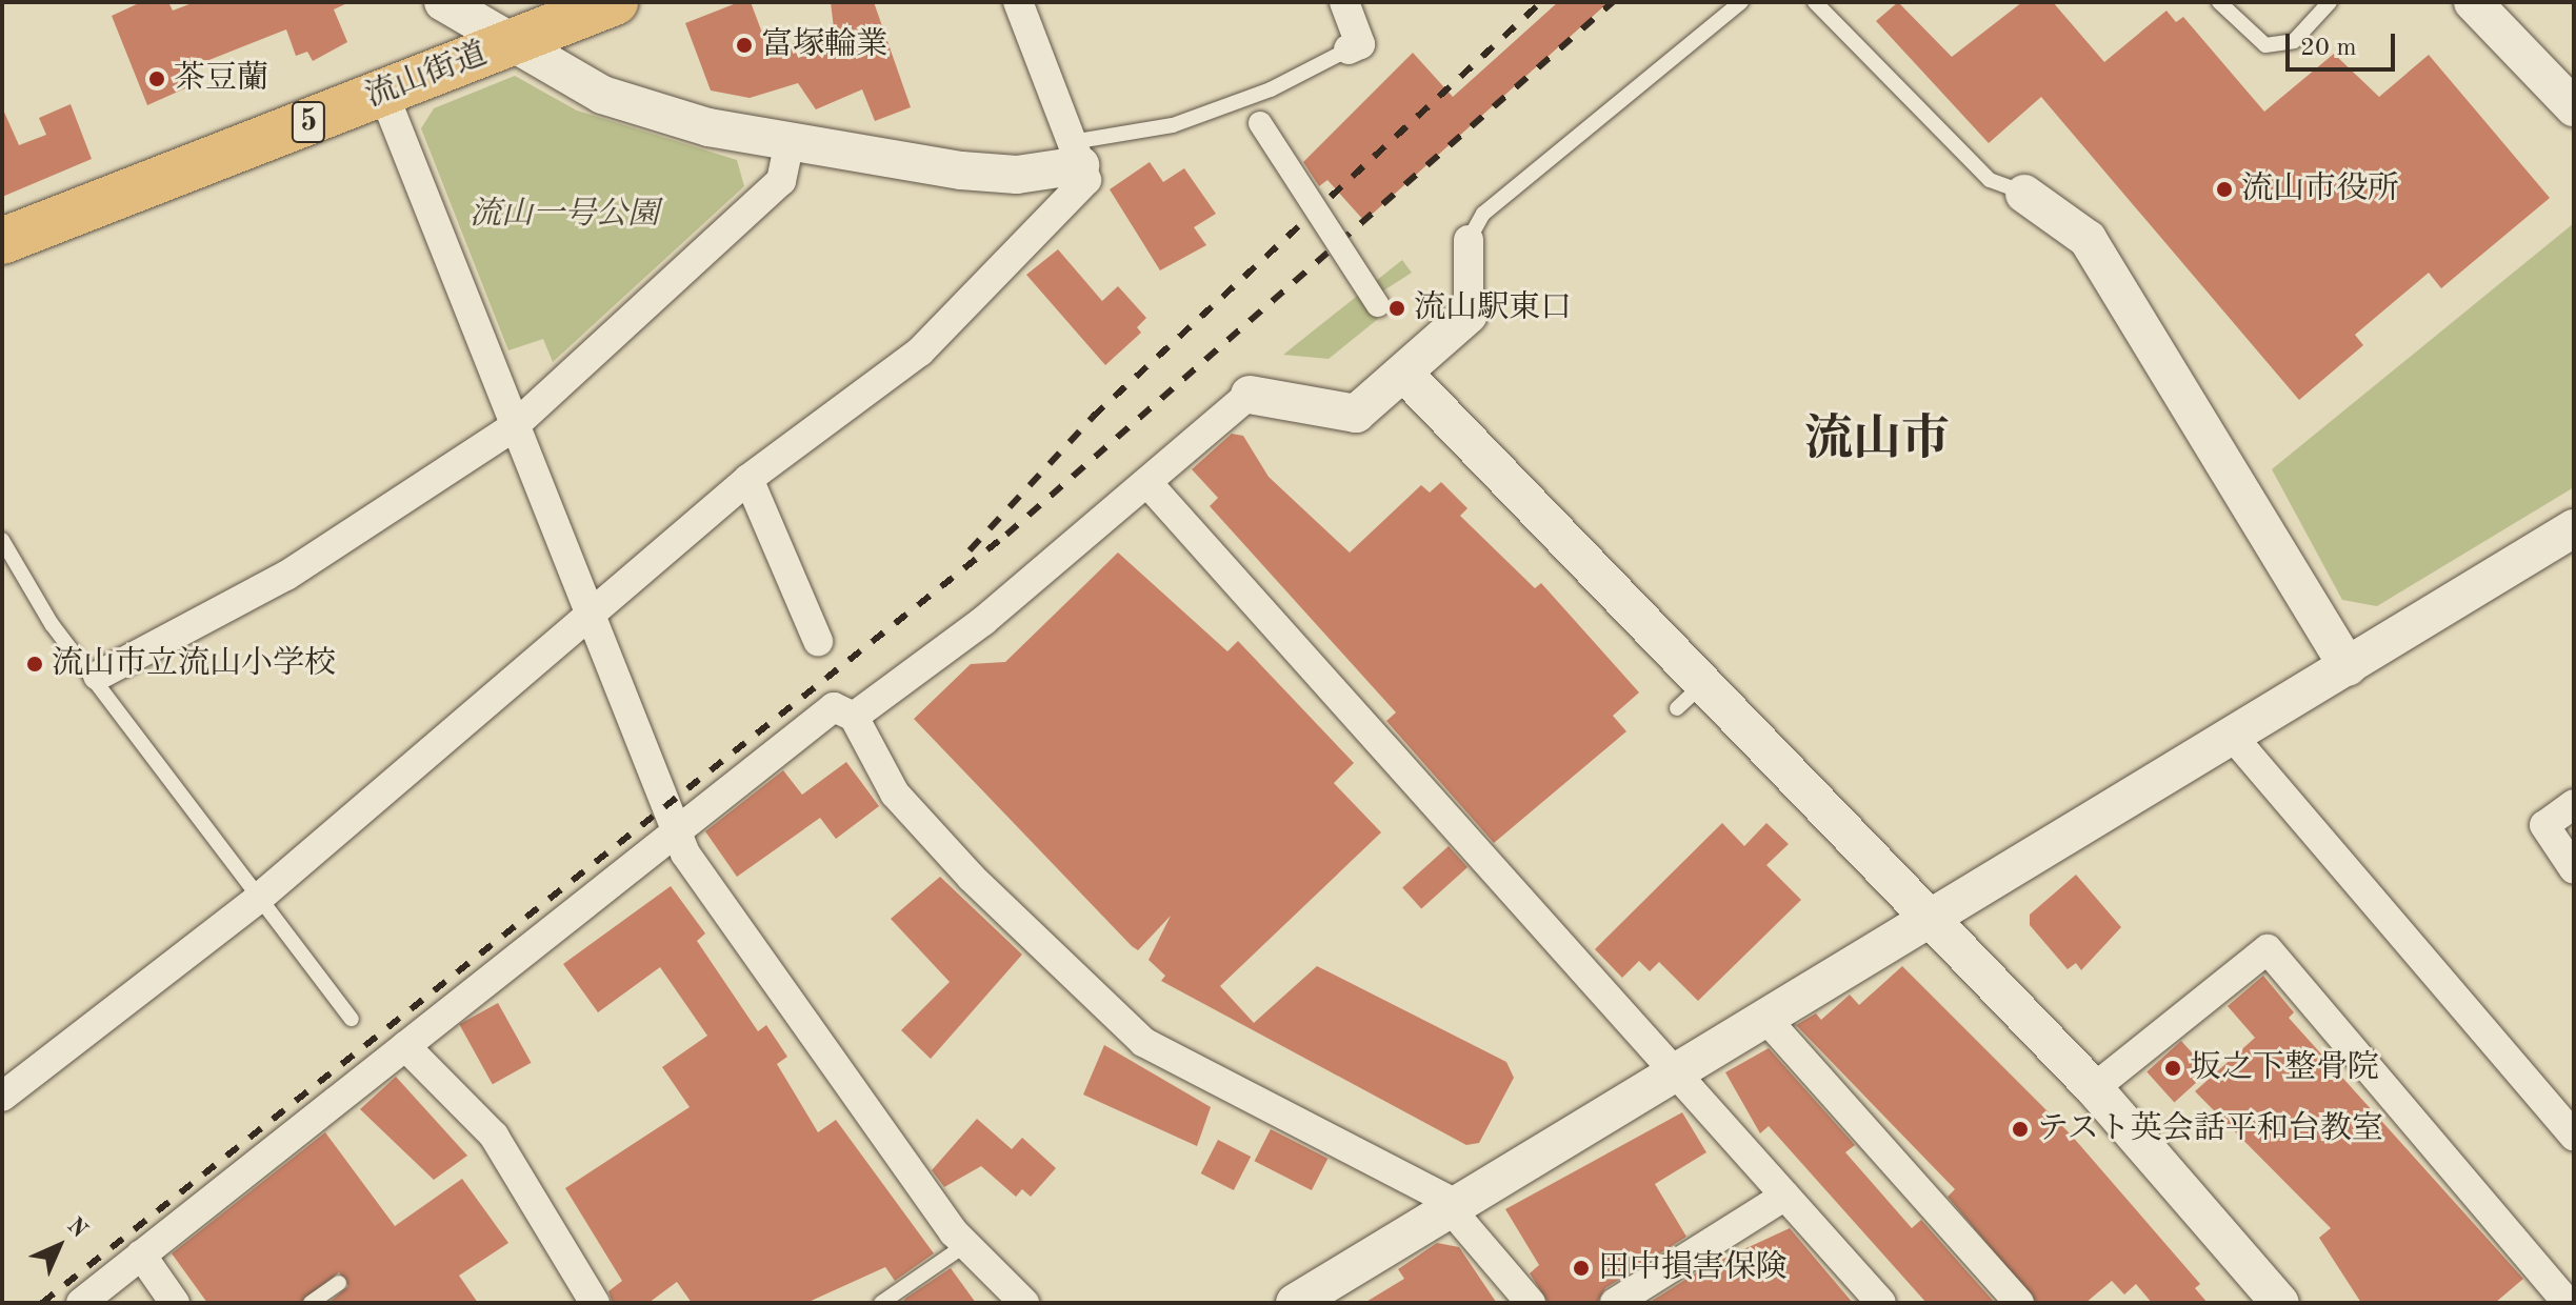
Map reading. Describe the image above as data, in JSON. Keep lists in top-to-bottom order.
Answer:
{
  "streets": {
    "main road": ["流山街道", "5"]
  },
  "districts": ["流山市"],
  "parks": ["流山一号公園"],
  "places": [
    "富塚輪業",
    "茶豆蘭",
    "流山市役所",
    "流山駅東口",
    "流山市立流山小学校",
    "坂之下整骨院",
    "テスト英会話平和台教室",
    "田中損害保険"
  ],
  "scale_bar": "20 m",
  "north": "top right"
}
